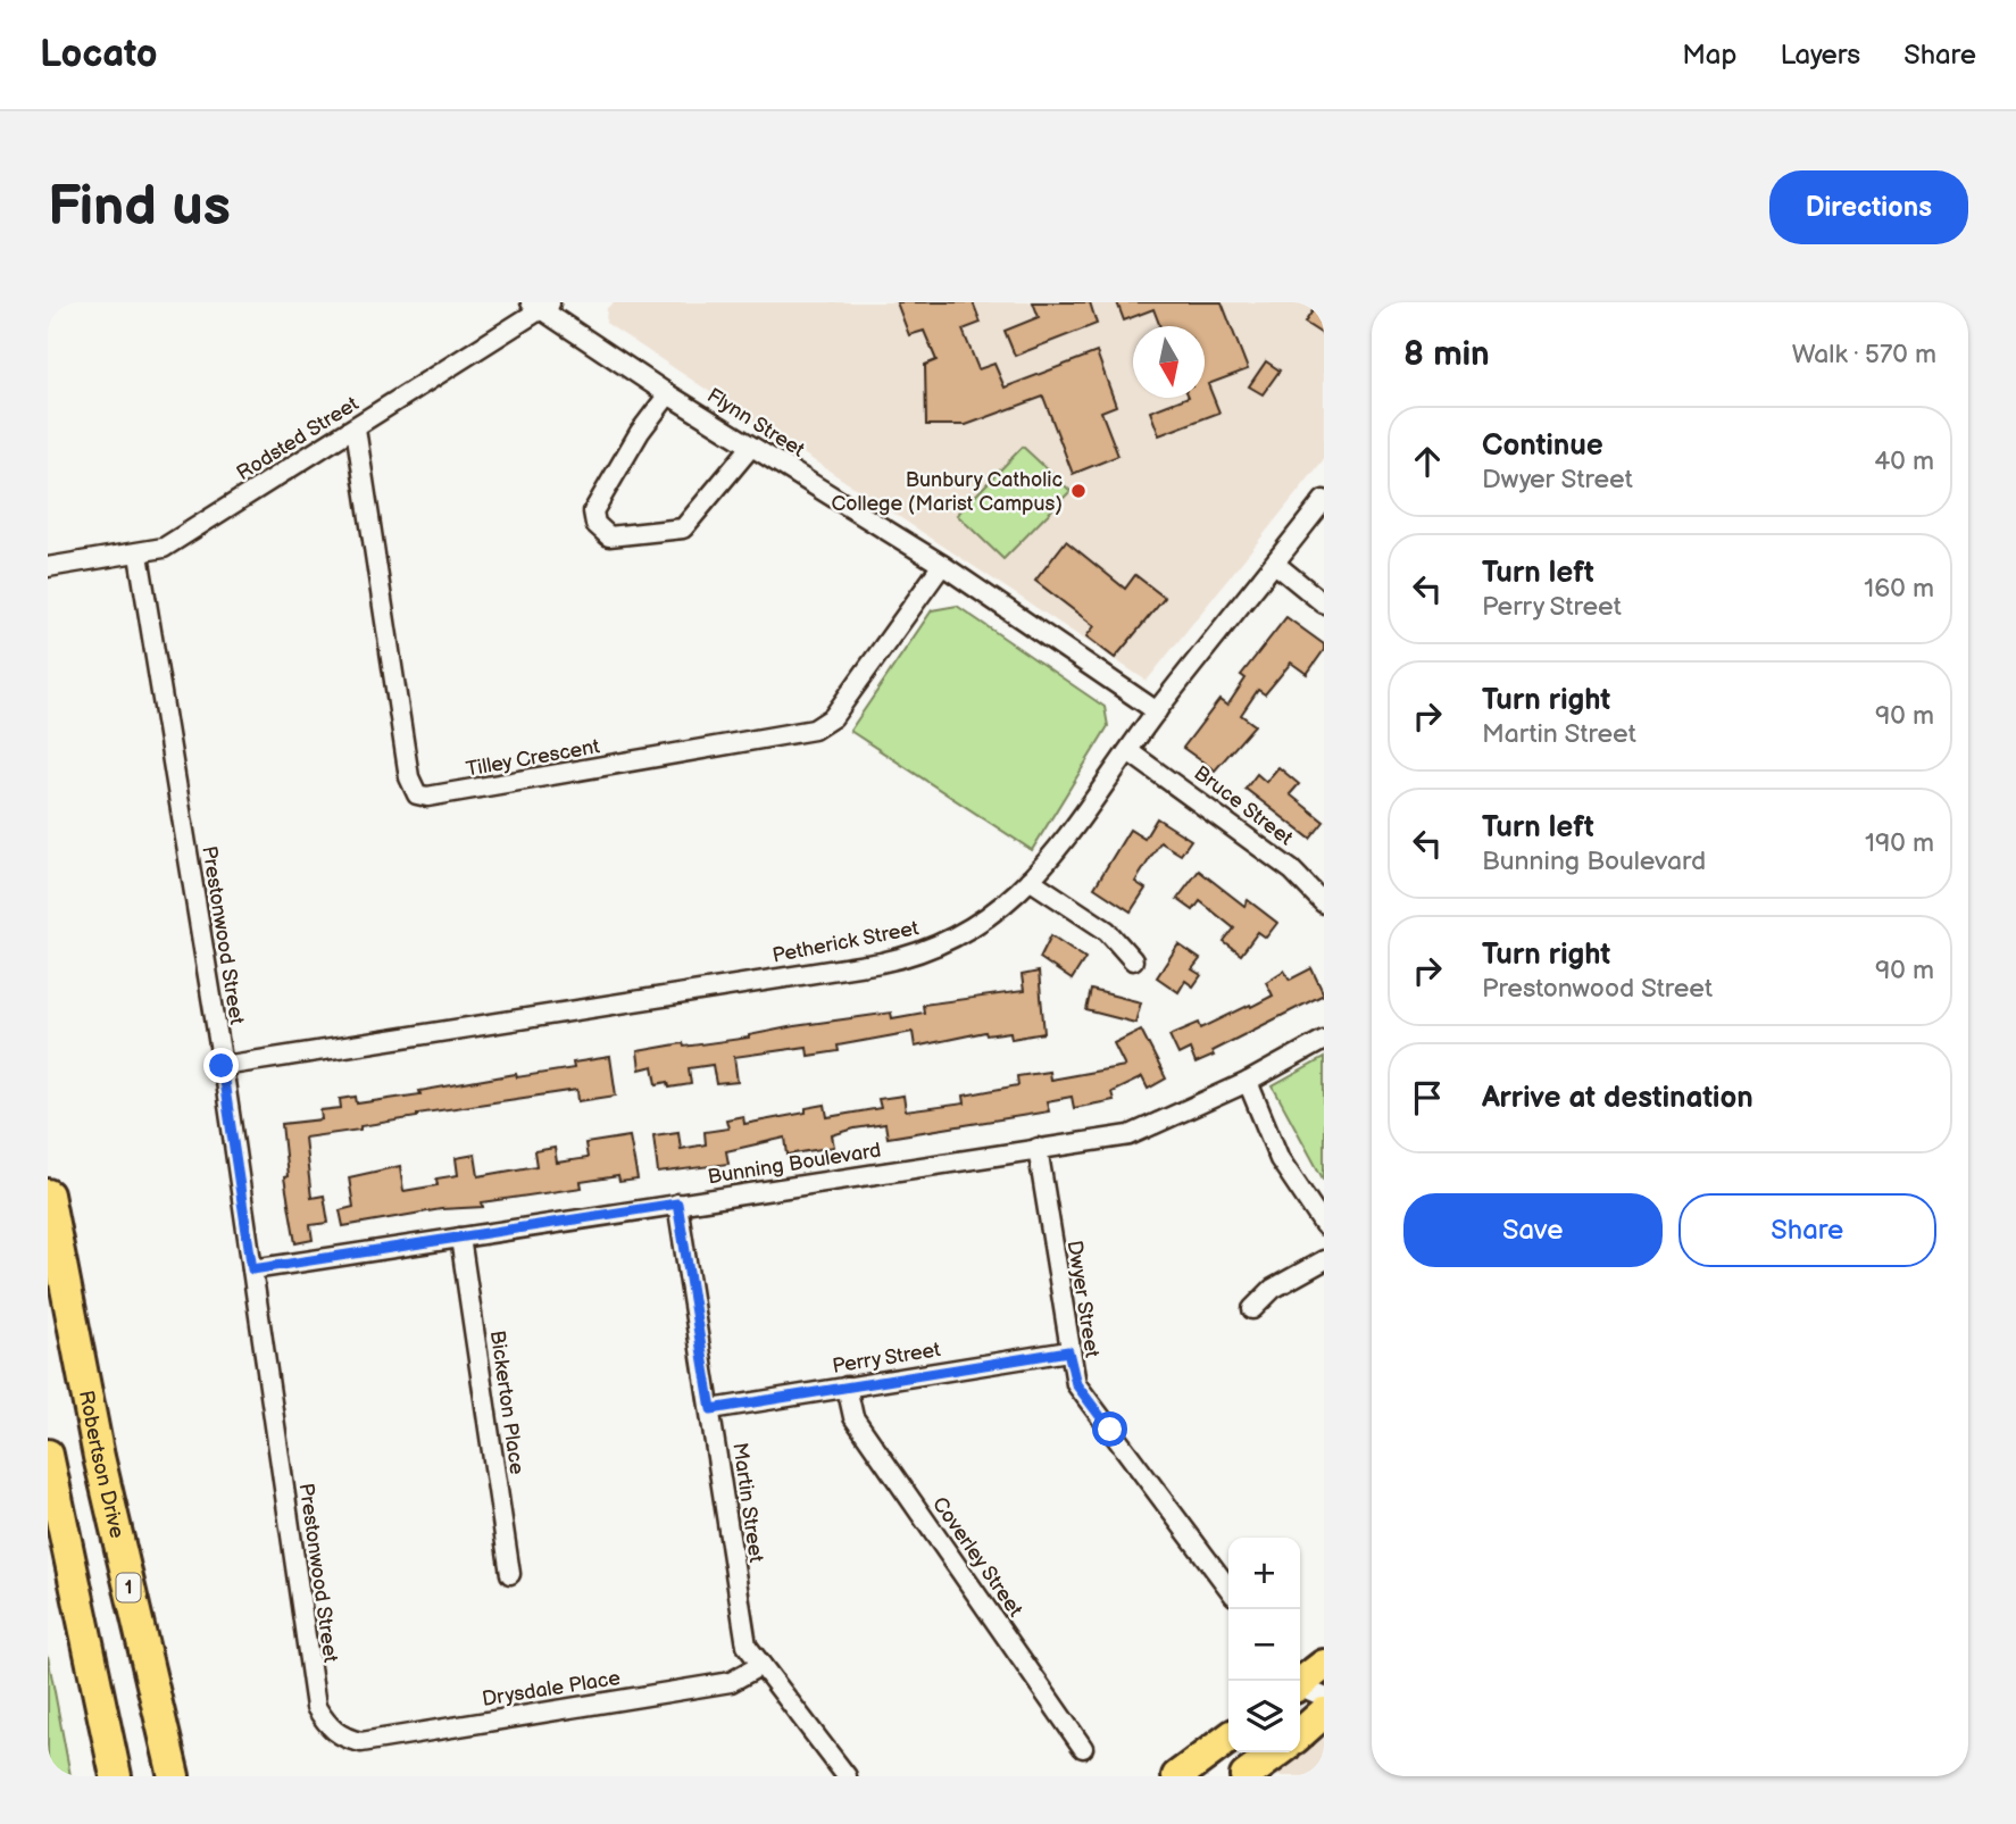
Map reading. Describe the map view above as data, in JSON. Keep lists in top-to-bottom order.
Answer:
{
  "streets": {
    "main road": ["Robertson Drive", "1"],
    "street": [
      "Flynn Street",
      "Rodsted Street",
      "Tilley Crescent",
      "Bruce Street",
      "Prestonwood Street",
      "Petherick Street",
      "Bunning Boulevard",
      "Dwyer Street",
      "Perry Street",
      "Bickerton Place",
      "Martin Street",
      "Coverley Street",
      "Drysdale Place"
    ]
  },
  "crossings": [
    ["Flynn Street", "Rodsted Street"],
    ["Flynn Street", "Tilley Crescent"],
    ["Flynn Street", "Petherick Street"],
    ["Rodsted Street", "Tilley Crescent"],
    ["Rodsted Street", "Prestonwood Street"],
    ["Bruce Street", "Petherick Street"],
    ["Prestonwood Street", "Petherick Street"],
    ["Prestonwood Street", "Bunning Boulevard"],
    ["Prestonwood Street", "Drysdale Place"],
    ["Bunning Boulevard", "Dwyer Street"],
    ["Bunning Boulevard", "Bickerton Place"],
    ["Bunning Boulevard", "Martin Street"],
    ["Dwyer Street", "Perry Street"],
    ["Perry Street", "Martin Street"],
    ["Perry Street", "Coverley Street"],
    ["Martin Street", "Drysdale Place"]
  ],
  "places": ["Bunbury Catholic College (Marist Campus)"],
  "north": "bottom",
  "page": {
    "header": "Locato",
    "nav": ["Map", "Layers", "Share"],
    "buttons": [
      "Directions",
      ["Save", "Share"]
    ],
    "title": "Find us",
    "heading": ["8 min", "Walk · 570 m"],
    "list": [
      ["Continue", "Dwyer Street", "40 m"],
      ["Turn left", "Perry Street", "160 m"],
      ["Turn right", "Martin Street", "90 m"],
      ["Turn left", "Bunning Boulevard", "190 m"],
      ["Turn right", "Prestonwood Street", "90 m"],
      "Arrive at destination"
    ],
    "map_buttons": ["+", "−"]
  }
}
